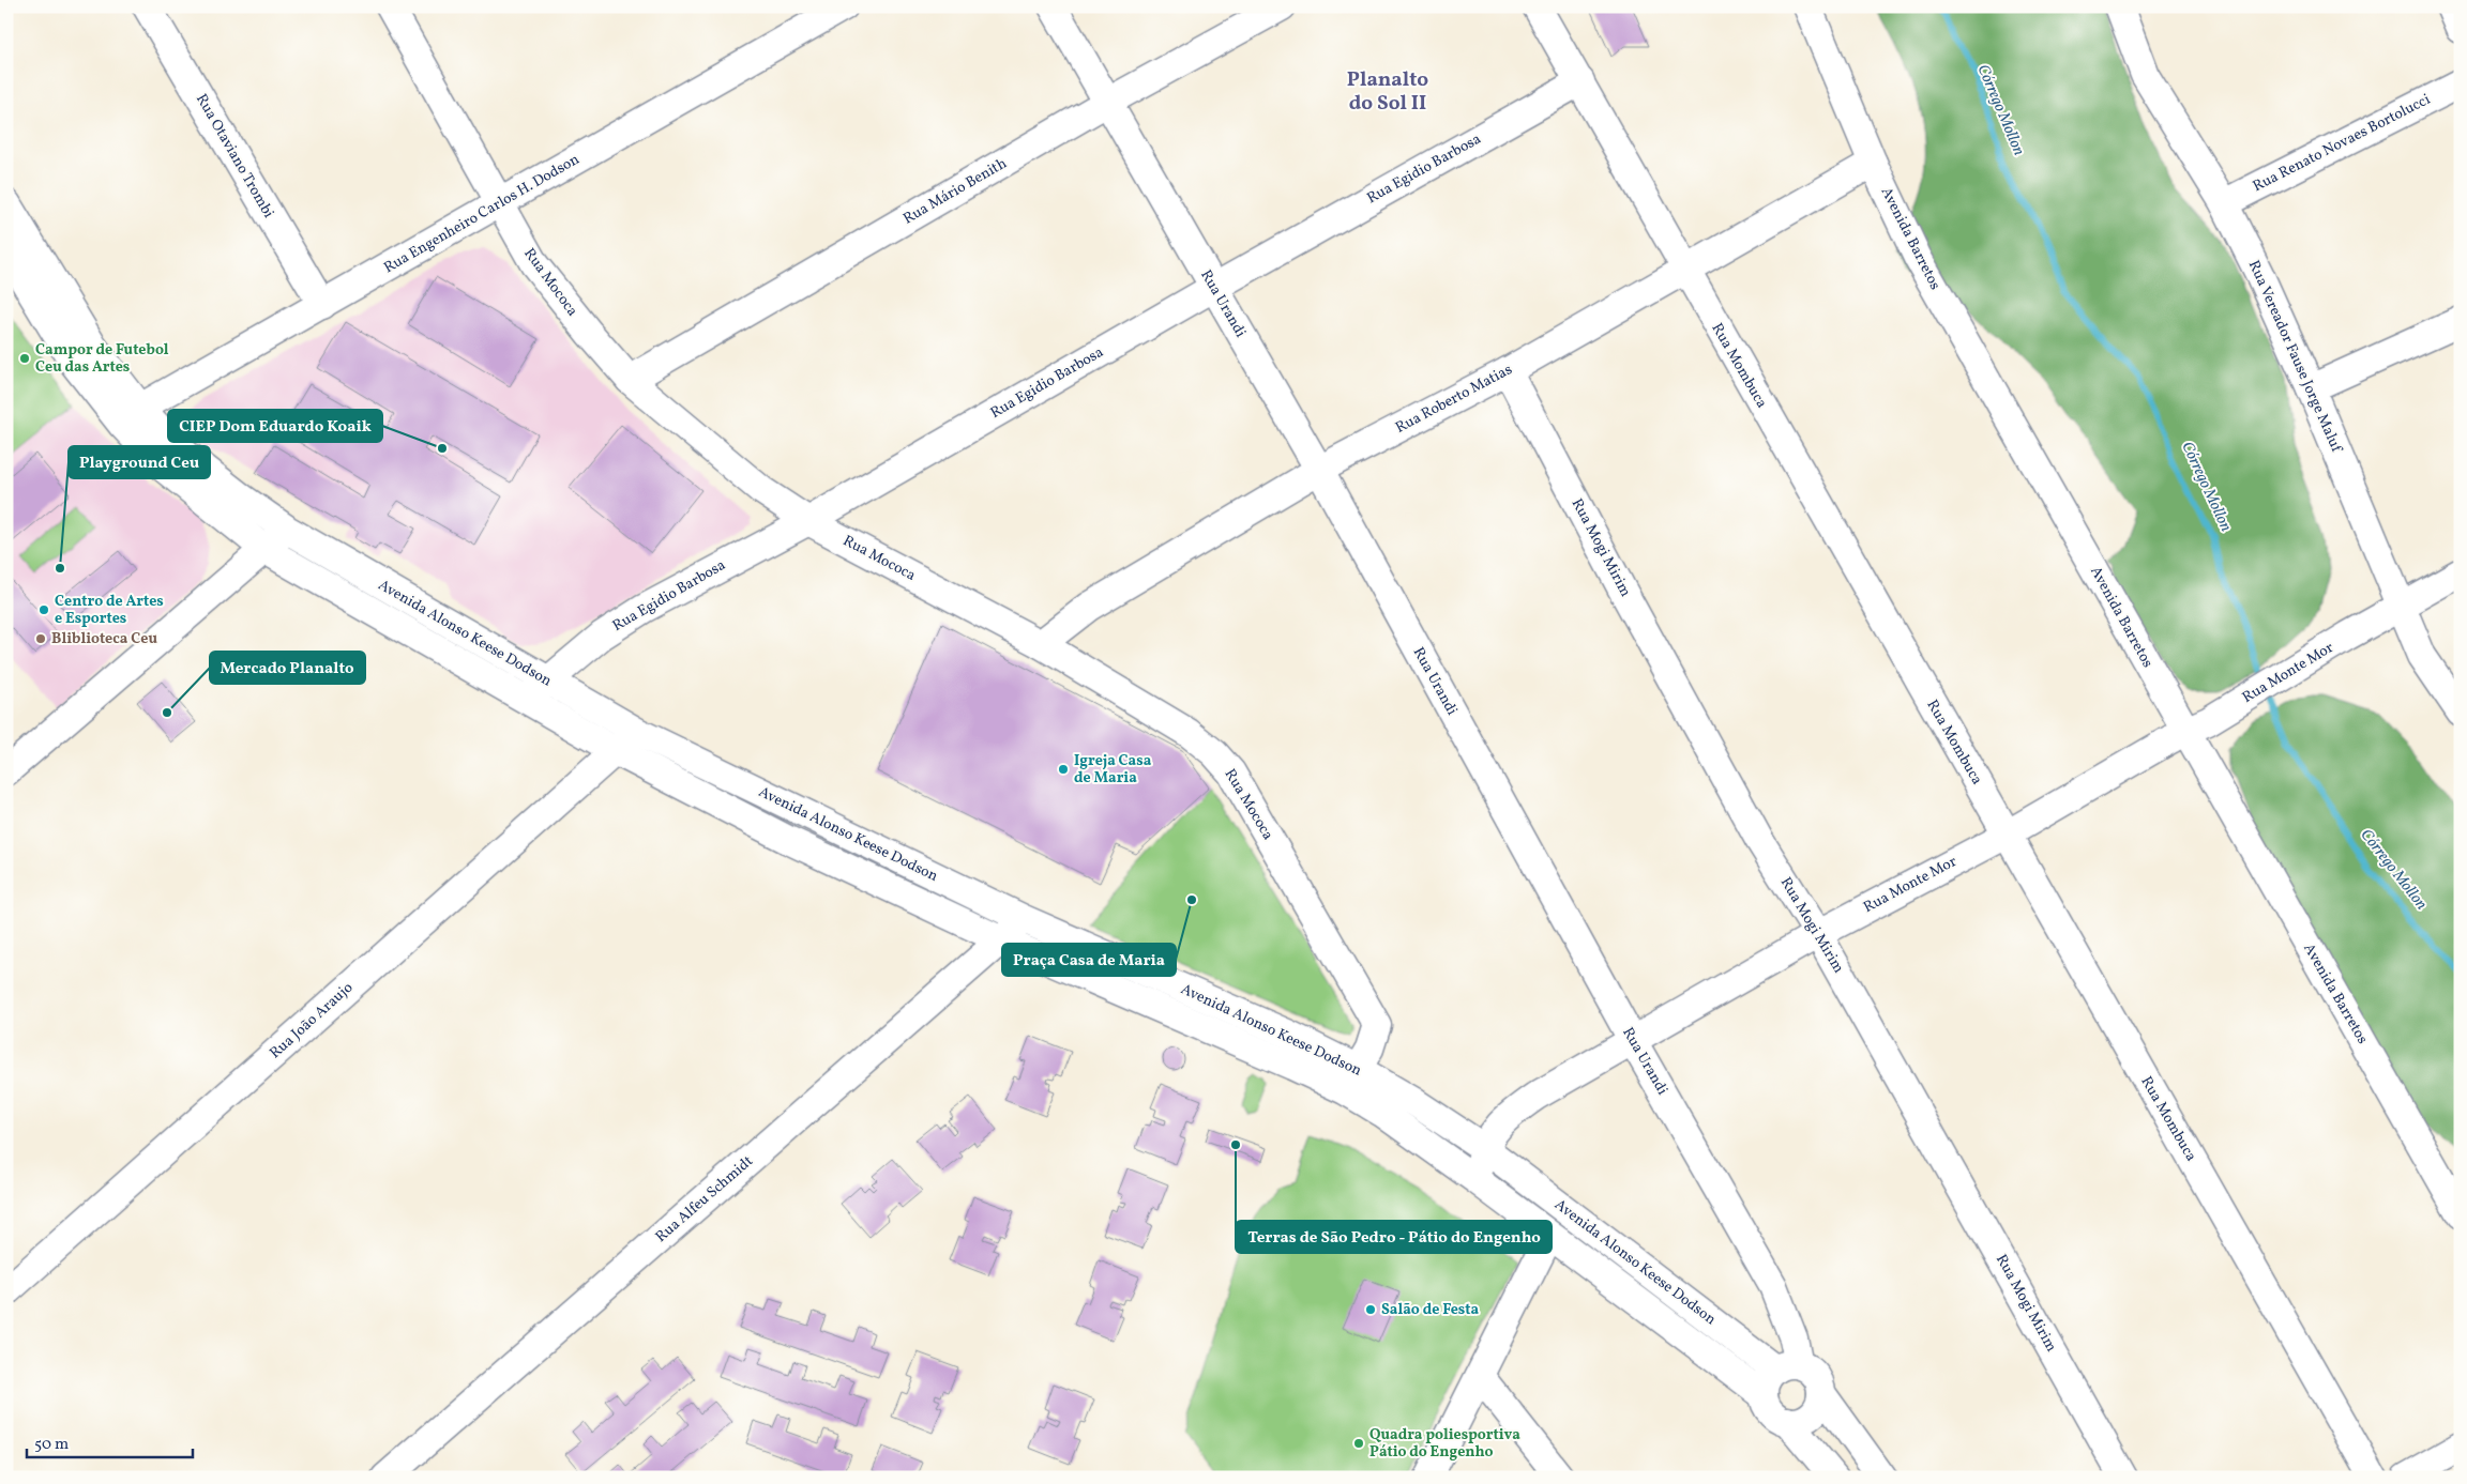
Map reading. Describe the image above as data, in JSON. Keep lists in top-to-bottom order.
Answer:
{
  "streets": {
    "street": [
      "Rua Renato Novaes Bortolucci",
      "Rua Otaviano Trombi",
      "Rua Egidio Barbosa",
      "Rua Mário Benith",
      "Rua Engenheiro Carlos H. Dodson",
      "Avenida Barretos",
      "Rua Mococa",
      "Rua Urandi",
      "Rua Vereador Fause Jorge Maluf",
      "Rua Mombuca",
      "Rua Roberto Matias",
      "Rua Mogi Mirim",
      "Avenida Alonso Keese Dodson",
      "Rua Monte Mor",
      "Rua João Araujo",
      "Rua Alfeu Schmidt"
    ]
  },
  "crossings": [
    ["Rua Renato Novaes Bortolucci", "Rua Vereador Fause Jorge Maluf"],
    ["Rua Otaviano Trombi", "Rua Engenheiro Carlos H. Dodson"],
    ["Rua Egidio Barbosa", "Rua Mococa"],
    ["Rua Egidio Barbosa", "Rua Urandi"],
    ["Rua Egidio Barbosa", "Rua Mombuca"],
    ["Rua Egidio Barbosa", "Avenida Alonso Keese Dodson"],
    ["Rua Mário Benith", "Rua Mococa"],
    ["Rua Mário Benith", "Rua Urandi"],
    ["Rua Engenheiro Carlos H. Dodson", "Rua Mococa"],
    ["Rua Engenheiro Carlos H. Dodson", "Avenida Alonso Keese Dodson"],
    ["Avenida Barretos", "Rua Roberto Matias"],
    ["Avenida Barretos", "Rua Monte Mor"],
    ["Rua Mococa", "Rua Roberto Matias"],
    ["Rua Mococa", "Avenida Alonso Keese Dodson"],
    ["Rua Urandi", "Rua Roberto Matias"],
    ["Rua Urandi", "Avenida Alonso Keese Dodson"],
    ["Rua Urandi", "Rua Monte Mor"],
    ["Rua Vereador Fause Jorge Maluf", "Rua Monte Mor"],
    ["Rua Mombuca", "Rua Roberto Matias"],
    ["Rua Mombuca", "Rua Monte Mor"],
    ["Rua Roberto Matias", "Rua Mogi Mirim"],
    ["Rua Mogi Mirim", "Rua Monte Mor"],
    ["Avenida Alonso Keese Dodson", "Rua Monte Mor"],
    ["Avenida Alonso Keese Dodson", "Rua João Araujo"],
    ["Avenida Alonso Keese Dodson", "Rua Alfeu Schmidt"]
  ],
  "districts": ["Planalto do Sol II"],
  "water": ["Córrego Mollon"],
  "places": [
    "Campor de Futebol Ceu das Artes",
    "CIEP Dom Eduardo Koaik",
    "Playground Ceu",
    "Centro de Artes e Esportes",
    "Bliblioteca Ceu",
    "Mercado Planalto",
    "Igreja Casa de Maria",
    "Praça Casa de Maria",
    "Terras de São Pedro - Pátio do Engenho",
    "Salão de Festa",
    "Quadra poliesportiva Pátio do Engenho"
  ],
  "scale_bar": "50 m"
}
